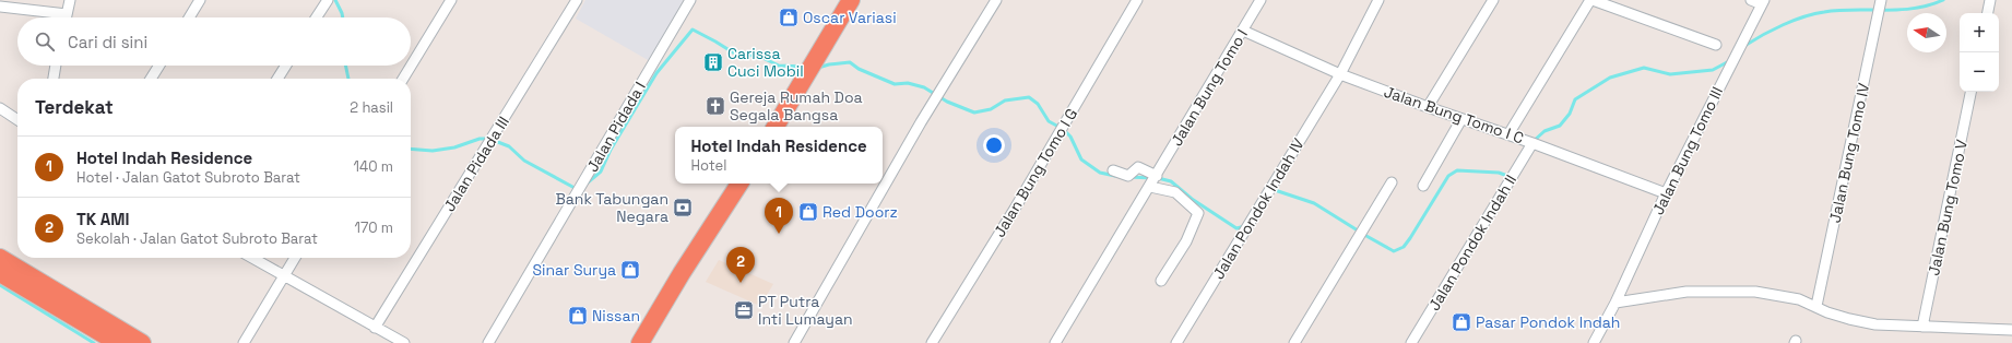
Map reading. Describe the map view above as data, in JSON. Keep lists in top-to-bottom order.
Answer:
{
  "streets": {
    "street": [
      "Jalan Bung Tomo I",
      "Jalan Bung Tomo I C",
      "Jalan Pidada I",
      "Jalan Bung Tomo III",
      "Jalan Bung Tomo IV",
      "Jalan Pidada III",
      "Jalan Bung Tomo I G",
      "Jalan Bung Tomo V",
      "Jalan Pondok Indah IV",
      "Jalan Pondok Indah II"
    ]
  },
  "crossings": [
    ["Jalan Bung Tomo I", "Jalan Bung Tomo I C"],
    ["Jalan Bung Tomo I C", "Jalan Bung Tomo III"],
    ["Jalan Bung Tomo I C", "Jalan Pondok Indah IV"],
    ["Jalan Bung Tomo I C", "Jalan Pondok Indah II"]
  ],
  "places": {
    "shop": [
      "Oscar Variasi",
      "Red Doorz",
      "Sinar Surya",
      "Nissan",
      "Pasar Pondok Indah"
    ],
    "building": ["Carissa Cuci Mobil"],
    "church": ["Gereja Rumah Doa Segala Bangsa"],
    "bank": ["Bank Tabungan Negara"],
    "office": ["PT Putra Inti Lumayan"]
  },
  "north": "left",
  "page": {
    "map_buttons": ["+", "−"],
    "search": "Cari di sini",
    "heading": ["Terdekat", "2 hasil"],
    "popup": ["Hotel Indah Residence", "Hotel"],
    "list": [
      {
        "mark": "1",
        "name": "Hotel Indah Residence",
        "note": "Hotel · Jalan Gatot Subroto Barat",
        "value": "140 m"
      },
      {
        "mark": "2",
        "name": "TK AMI",
        "note": "Sekolah · Jalan Gatot Subroto Barat",
        "value": "170 m"
      }
    ],
    "pins": ["1", "2"]
  }
}
